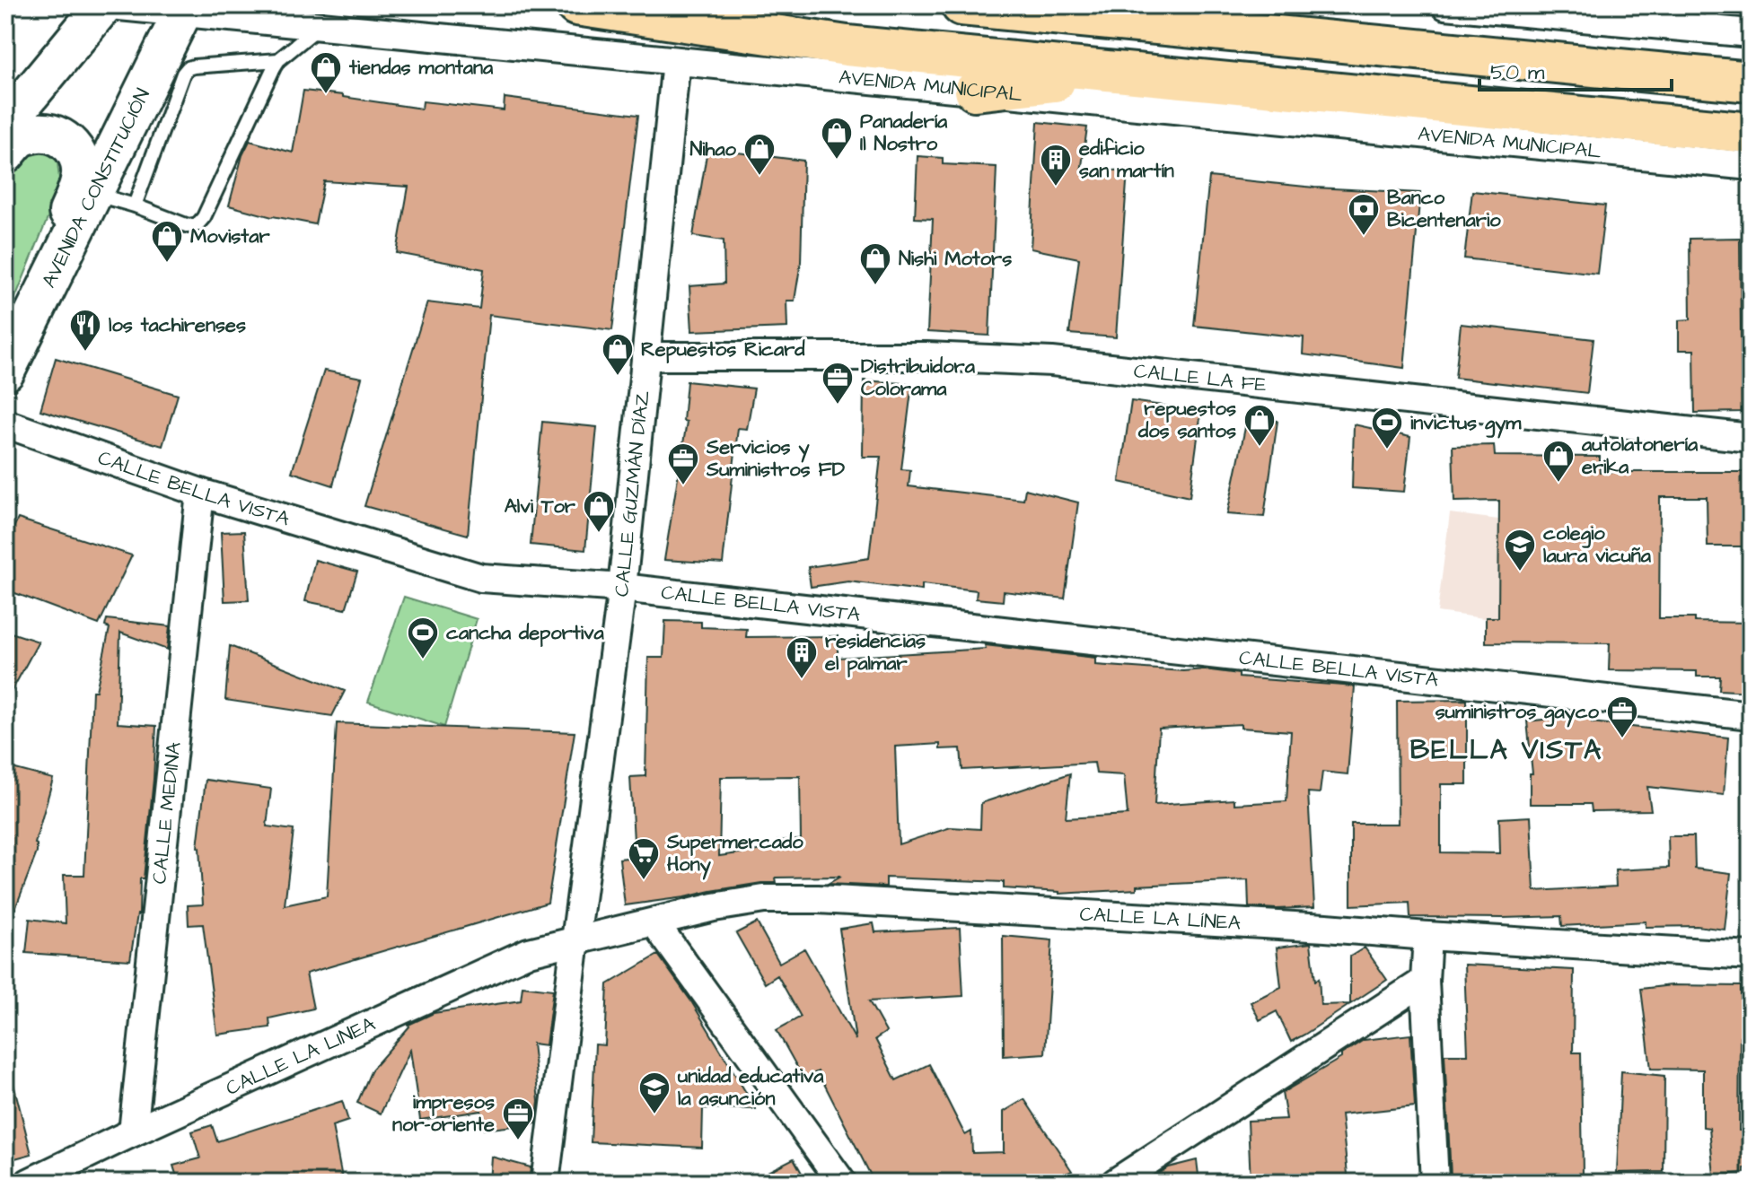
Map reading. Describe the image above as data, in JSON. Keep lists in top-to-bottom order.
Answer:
{
  "streets": {
    "highway": ["AVENIDA MUNICIPAL"],
    "main road": ["AVENIDA CONSTITUCIÓN"],
    "street": [
      "CALLE LA FE",
      "CALLE BELLA VISTA",
      "CALLE GUZMÁN DÍAZ",
      "CALLE MEDINA",
      "CALLE LA LÍNEA",
      "CALLE LA LINEA"
    ]
  },
  "crossings": [
    ["AVENIDA MUNICIPAL", "AVENIDA CONSTITUCIÓN"],
    ["AVENIDA MUNICIPAL", "CALLE GUZMÁN DÍAZ"],
    ["CALLE LA FE", "CALLE GUZMÁN DÍAZ"],
    ["CALLE BELLA VISTA", "CALLE GUZMÁN DÍAZ"],
    ["CALLE BELLA VISTA", "CALLE MEDINA"],
    ["CALLE GUZMÁN DÍAZ", "CALLE LA LÍNEA"],
    ["CALLE GUZMÁN DÍAZ", "CALLE LA LINEA"],
    ["CALLE MEDINA", "CALLE LA LINEA"],
    ["CALLE LA LÍNEA", "CALLE LA LINEA"]
  ],
  "districts": ["BELLA VISTA"],
  "places": {
    "shop": [
      "tiendas montana",
      "Panadería Il Nostro",
      "Nihao",
      "Movistar",
      "Nishi Motors",
      "Repuestos Ricard",
      "repuestos dos santos",
      "autolatonería erika",
      "Alvi Tor"
    ],
    "building": ["edificio san martín", "residencias el palmar"],
    "bank": ["Banco Bicentenario"],
    "restaurant": ["los tachirenses"],
    "office": [
      "Distribuidora Colorama",
      "Servicios y Suministros FD",
      "suministros gayco",
      "impresos nor-oriente"
    ],
    "sports": ["invictus gym", "cancha deportiva"],
    "school or university": ["colegio laura vicuña", "unidad educativa la asunción"],
    "supermarket": ["Supermercado Hony"]
  },
  "scale_bar": "50 m"
}
